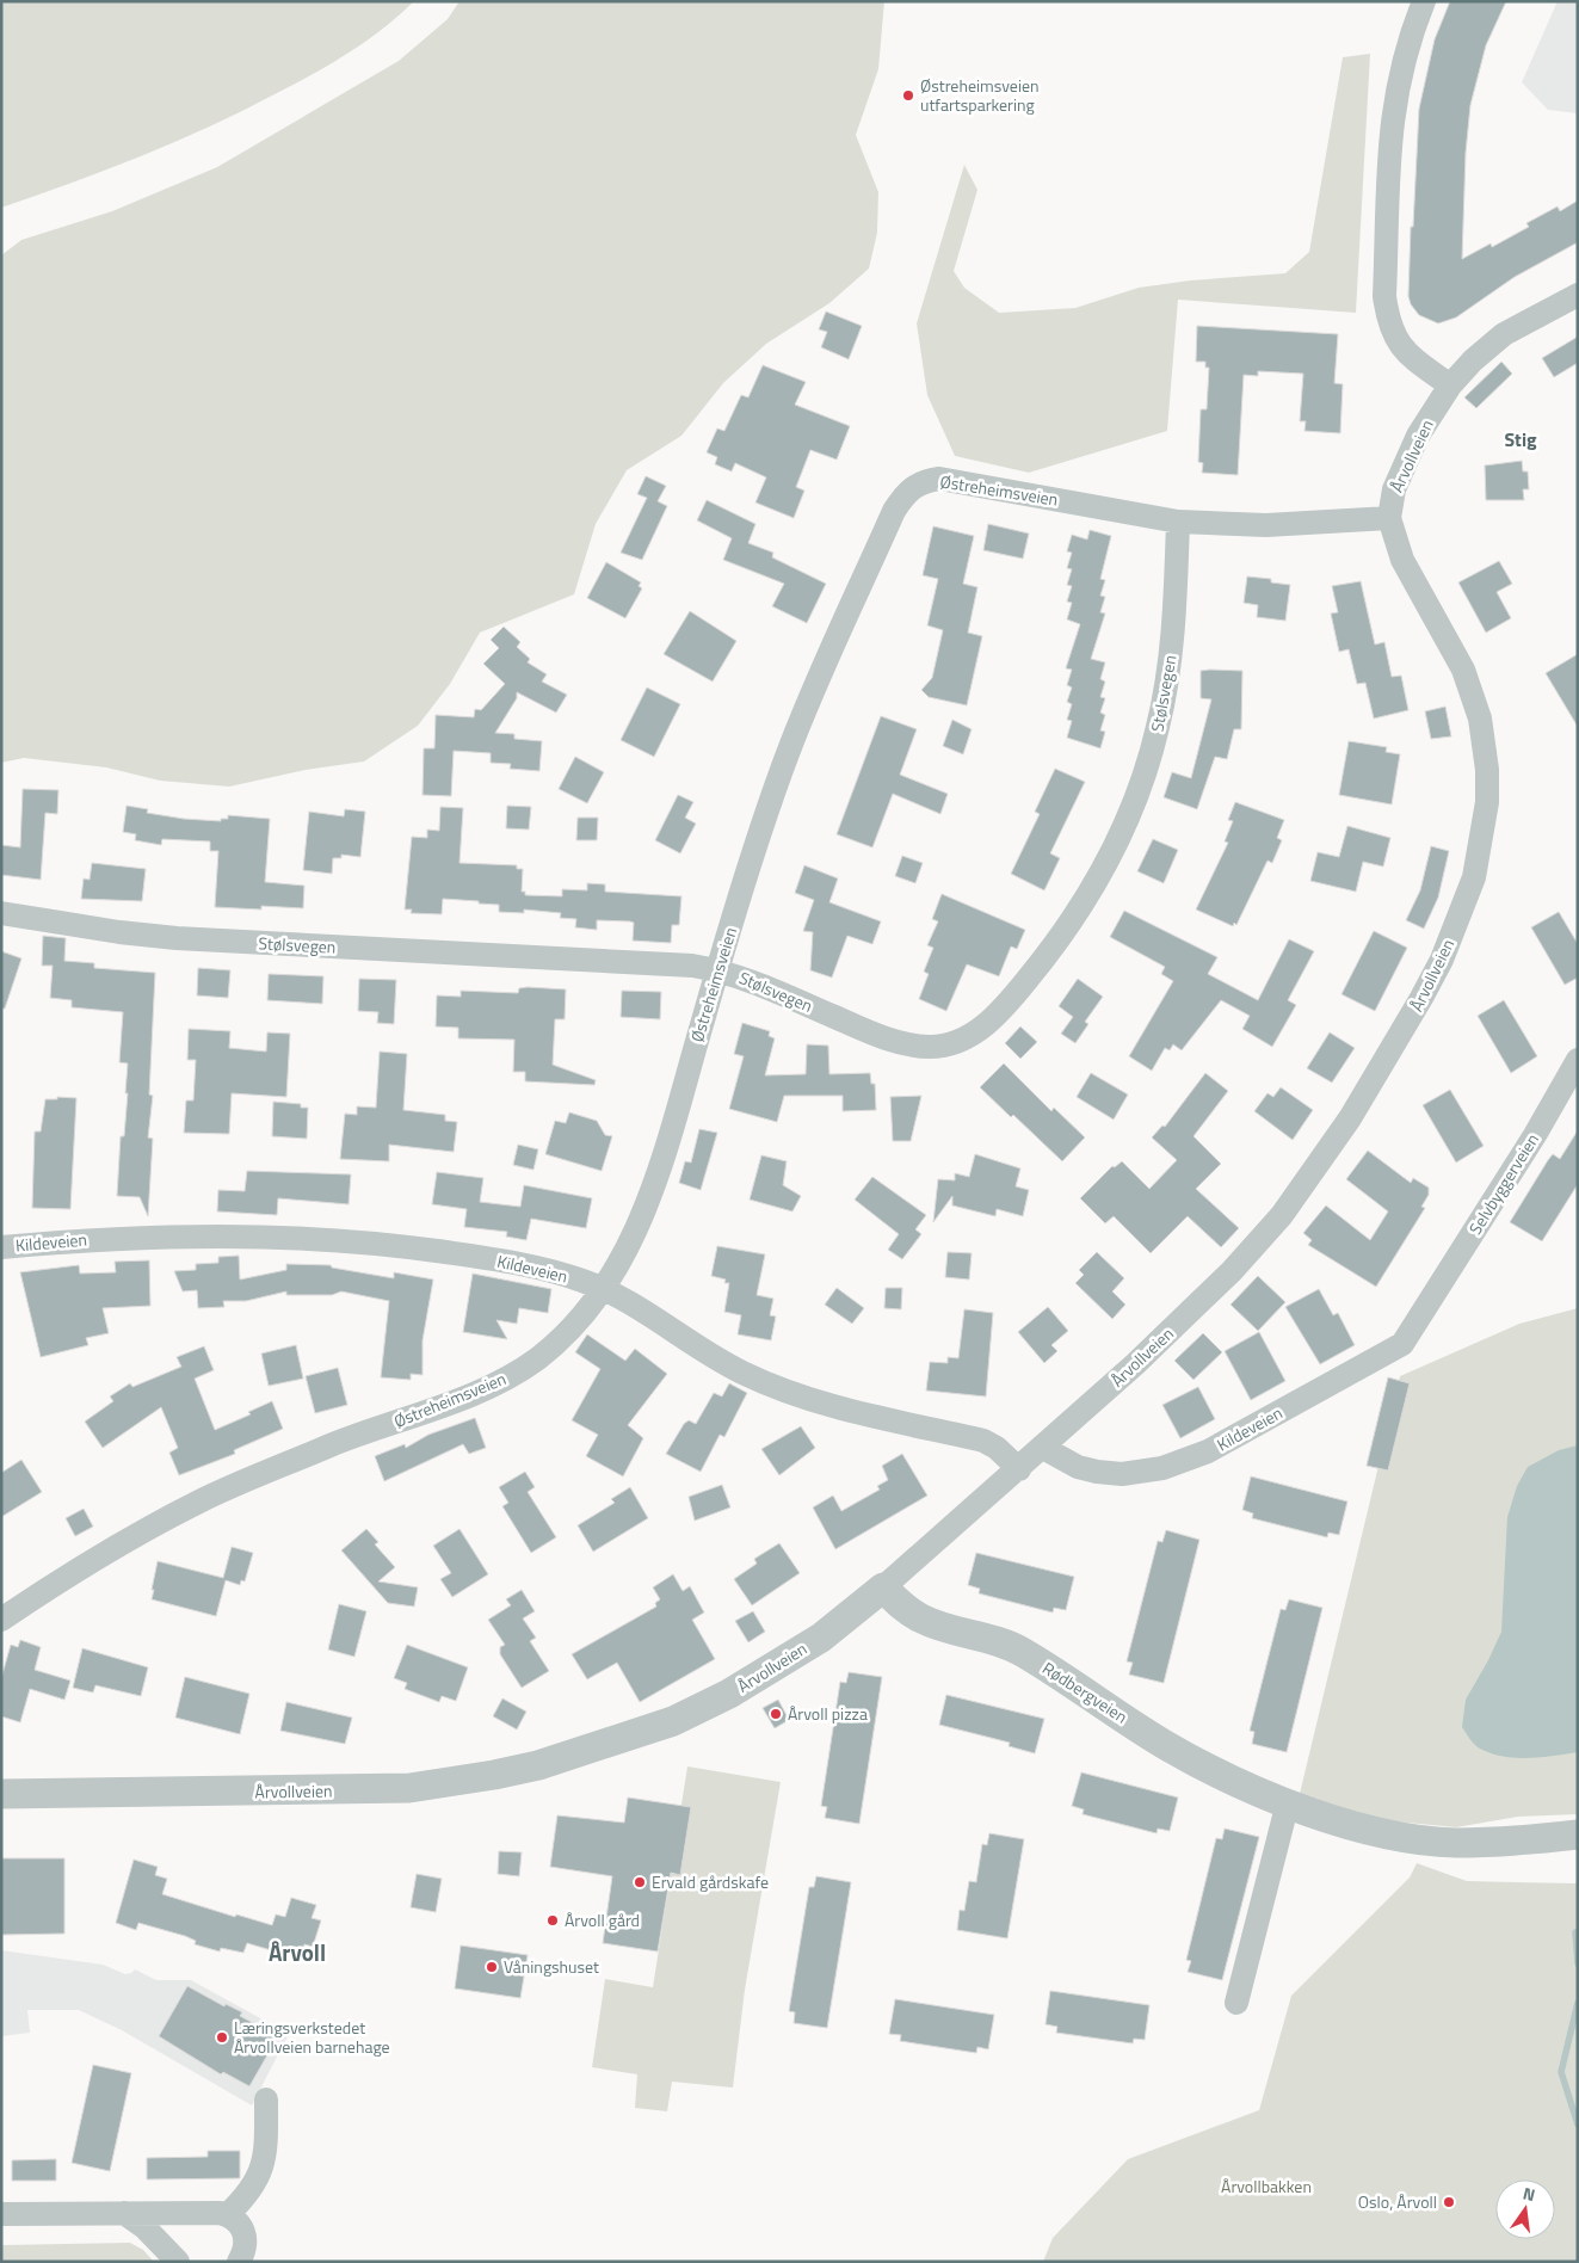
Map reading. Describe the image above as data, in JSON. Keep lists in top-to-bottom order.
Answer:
{
  "streets": {
    "street": [
      "Årvollveien",
      "Østreheimsveien",
      "Stølsvegen",
      "Selvbyggerveien",
      "Kildeveien",
      "Rødbergveien"
    ]
  },
  "crossings": [
    ["Årvollveien", "Østreheimsveien"],
    ["Årvollveien", "Kildeveien"],
    ["Årvollveien", "Rødbergveien"],
    ["Østreheimsveien", "Stølsvegen"],
    ["Østreheimsveien", "Kildeveien"],
    ["Selvbyggerveien", "Kildeveien"]
  ],
  "districts": ["Stig", "Årvoll"],
  "parks": ["Årvollbakken"],
  "places": [
    "Østreheimsveien utfartsparkering",
    "Årvoll pizza",
    "Ervald gårdskafe",
    "Årvoll gård",
    "Våningshuset",
    "Læringsverkstedet Årvollveien barnehage",
    "Oslo, Årvoll"
  ],
  "north": "top"
}
